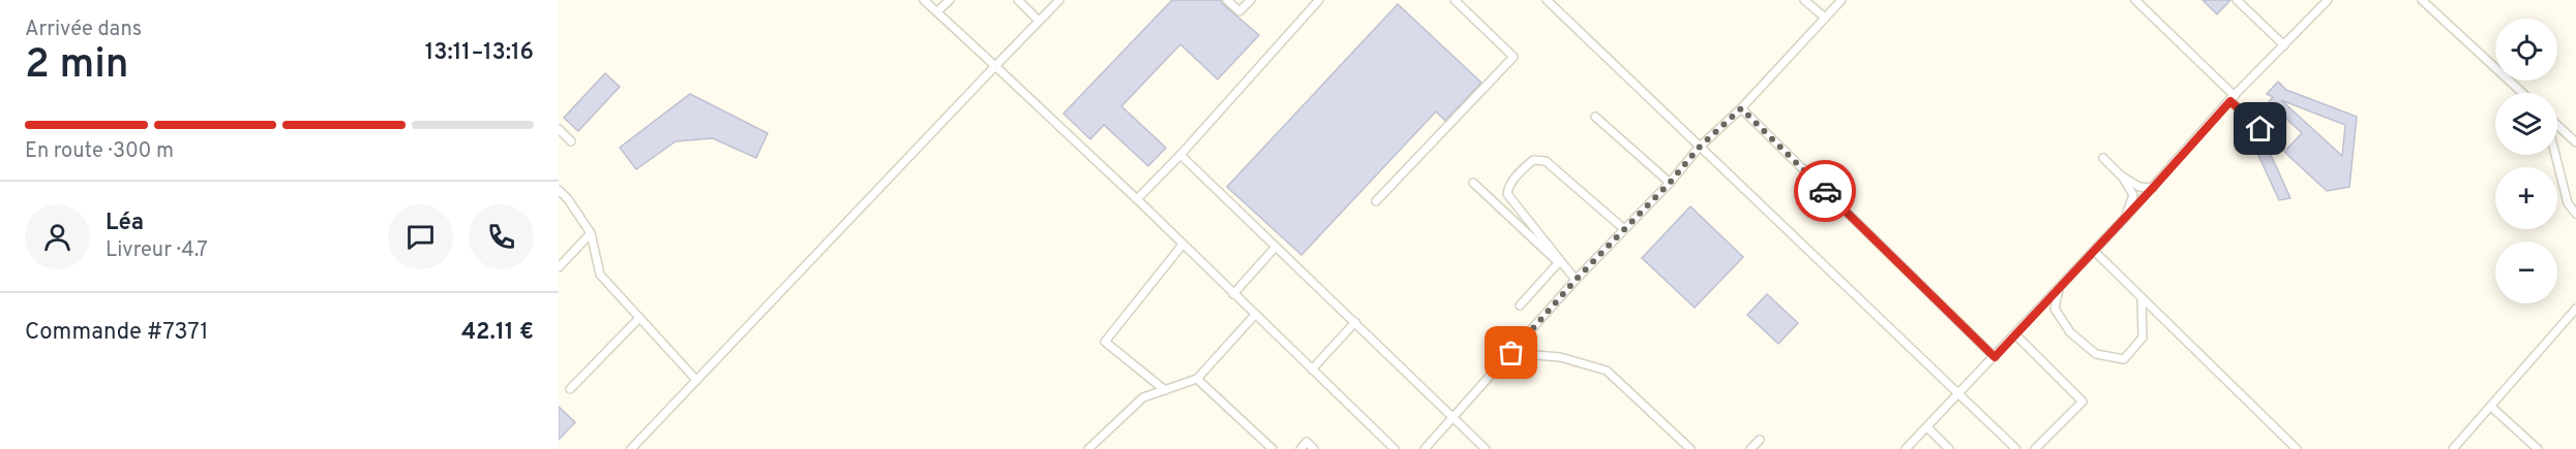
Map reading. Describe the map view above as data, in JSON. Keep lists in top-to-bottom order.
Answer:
{
  "page": {
    "heading": ["2 min", "Arrivée dans", "13:11–13:16"],
    "panel": [
      "Léa",
      "Livreur · 4.7",
      "Commande #7371",
      "42.11 €"
    ],
    "map_buttons": ["+", "−"],
    "bar": "En route · 300 m"
  }
}
